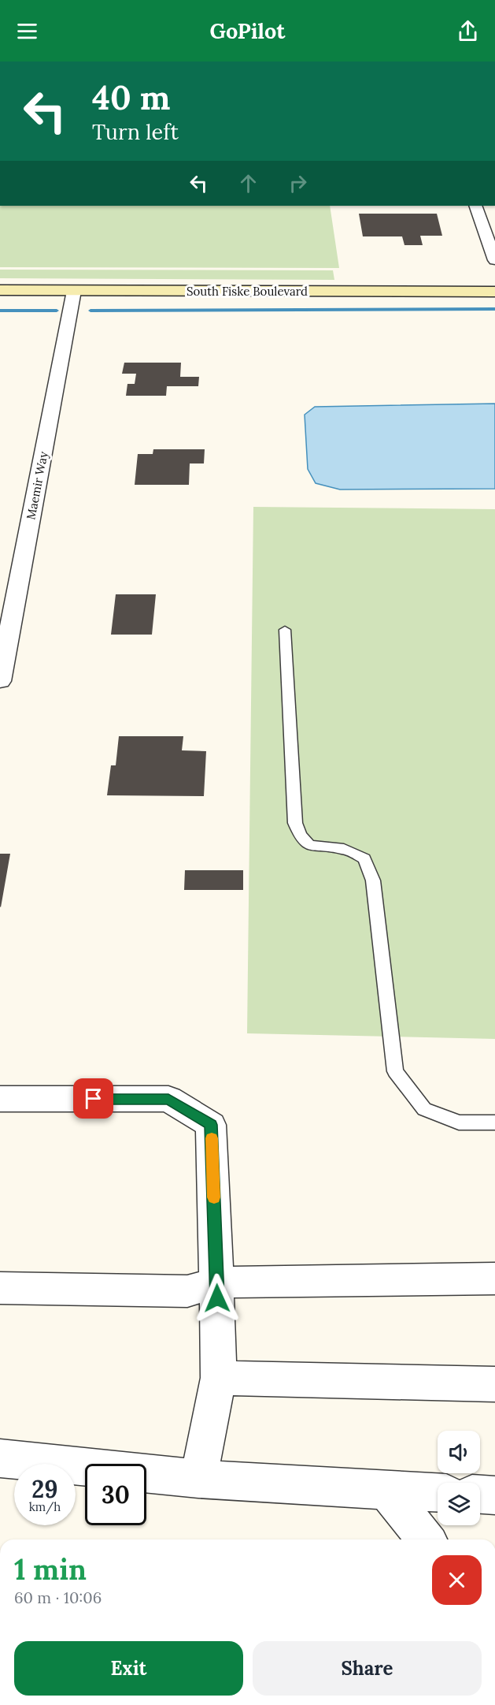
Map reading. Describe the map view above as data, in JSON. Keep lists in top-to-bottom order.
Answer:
{
  "streets": {
    "main road": ["South Fiske Boulevard"],
    "street": ["Maemir Way"]
  },
  "crossings": [
    ["South Fiske Boulevard", "Maemir Way"]
  ],
  "page": {
    "header": "GoPilot",
    "turn": ["40 m", "Turn left"],
    "speed": "29 km/h",
    "limit": "30",
    "heading": ["1 min", "60 m · 10:06"],
    "buttons": ["Exit", "Share"]
  }
}
